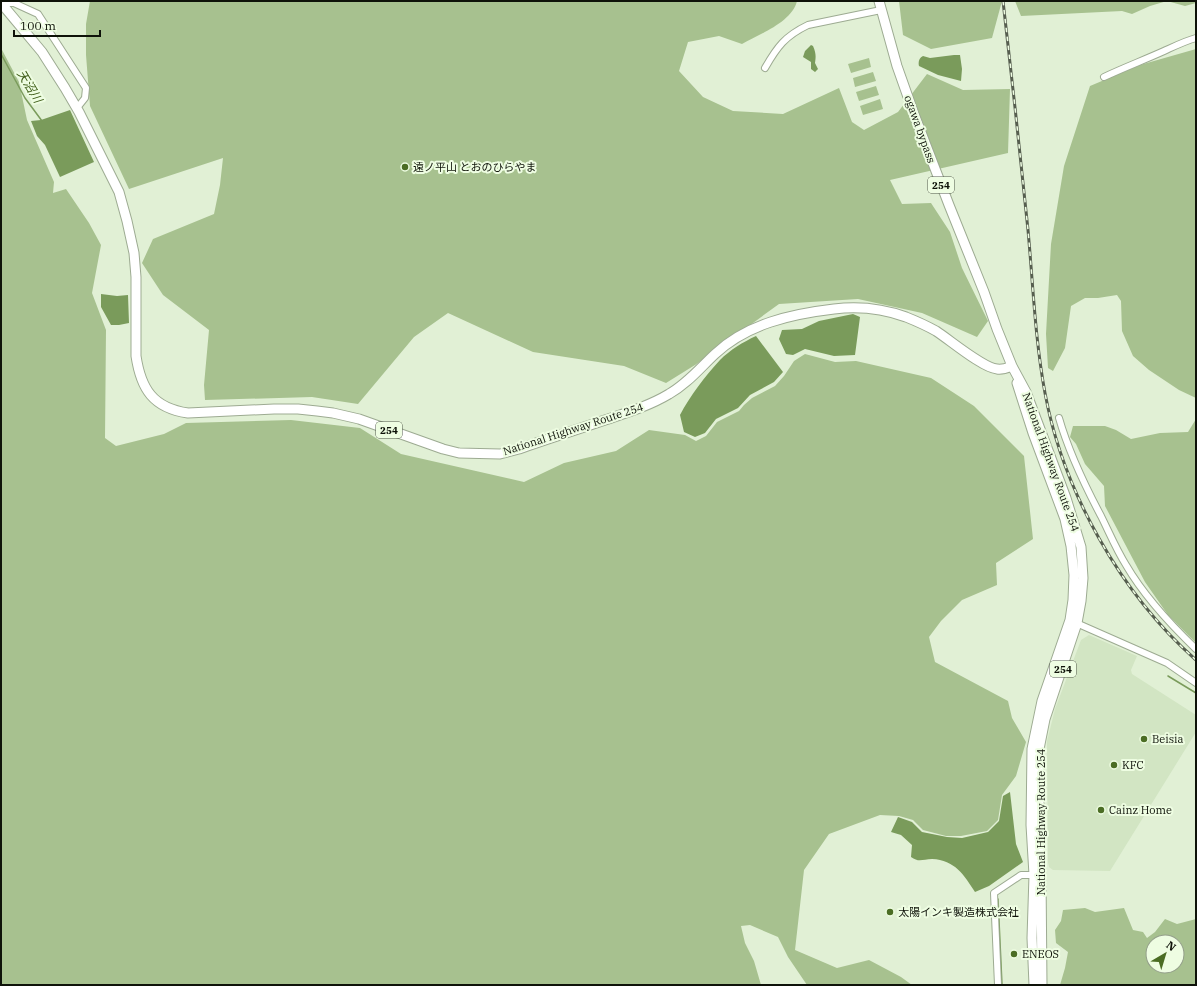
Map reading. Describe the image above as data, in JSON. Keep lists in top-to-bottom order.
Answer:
{
  "streets": {
    "highway": ["ogawa bypass", "254", "National Highway Route 254"]
  },
  "crossings": [
    ["ogawa bypass", "National Highway Route 254"]
  ],
  "water": ["天沼川"],
  "places": [
    "遠ノ平山 とおのひらやま",
    "Beisia",
    "KFC",
    "Cainz Home",
    "太陽インキ製造株式会社",
    "ENEOS"
  ],
  "scale_bar": "100 m",
  "north": "top right"
}
